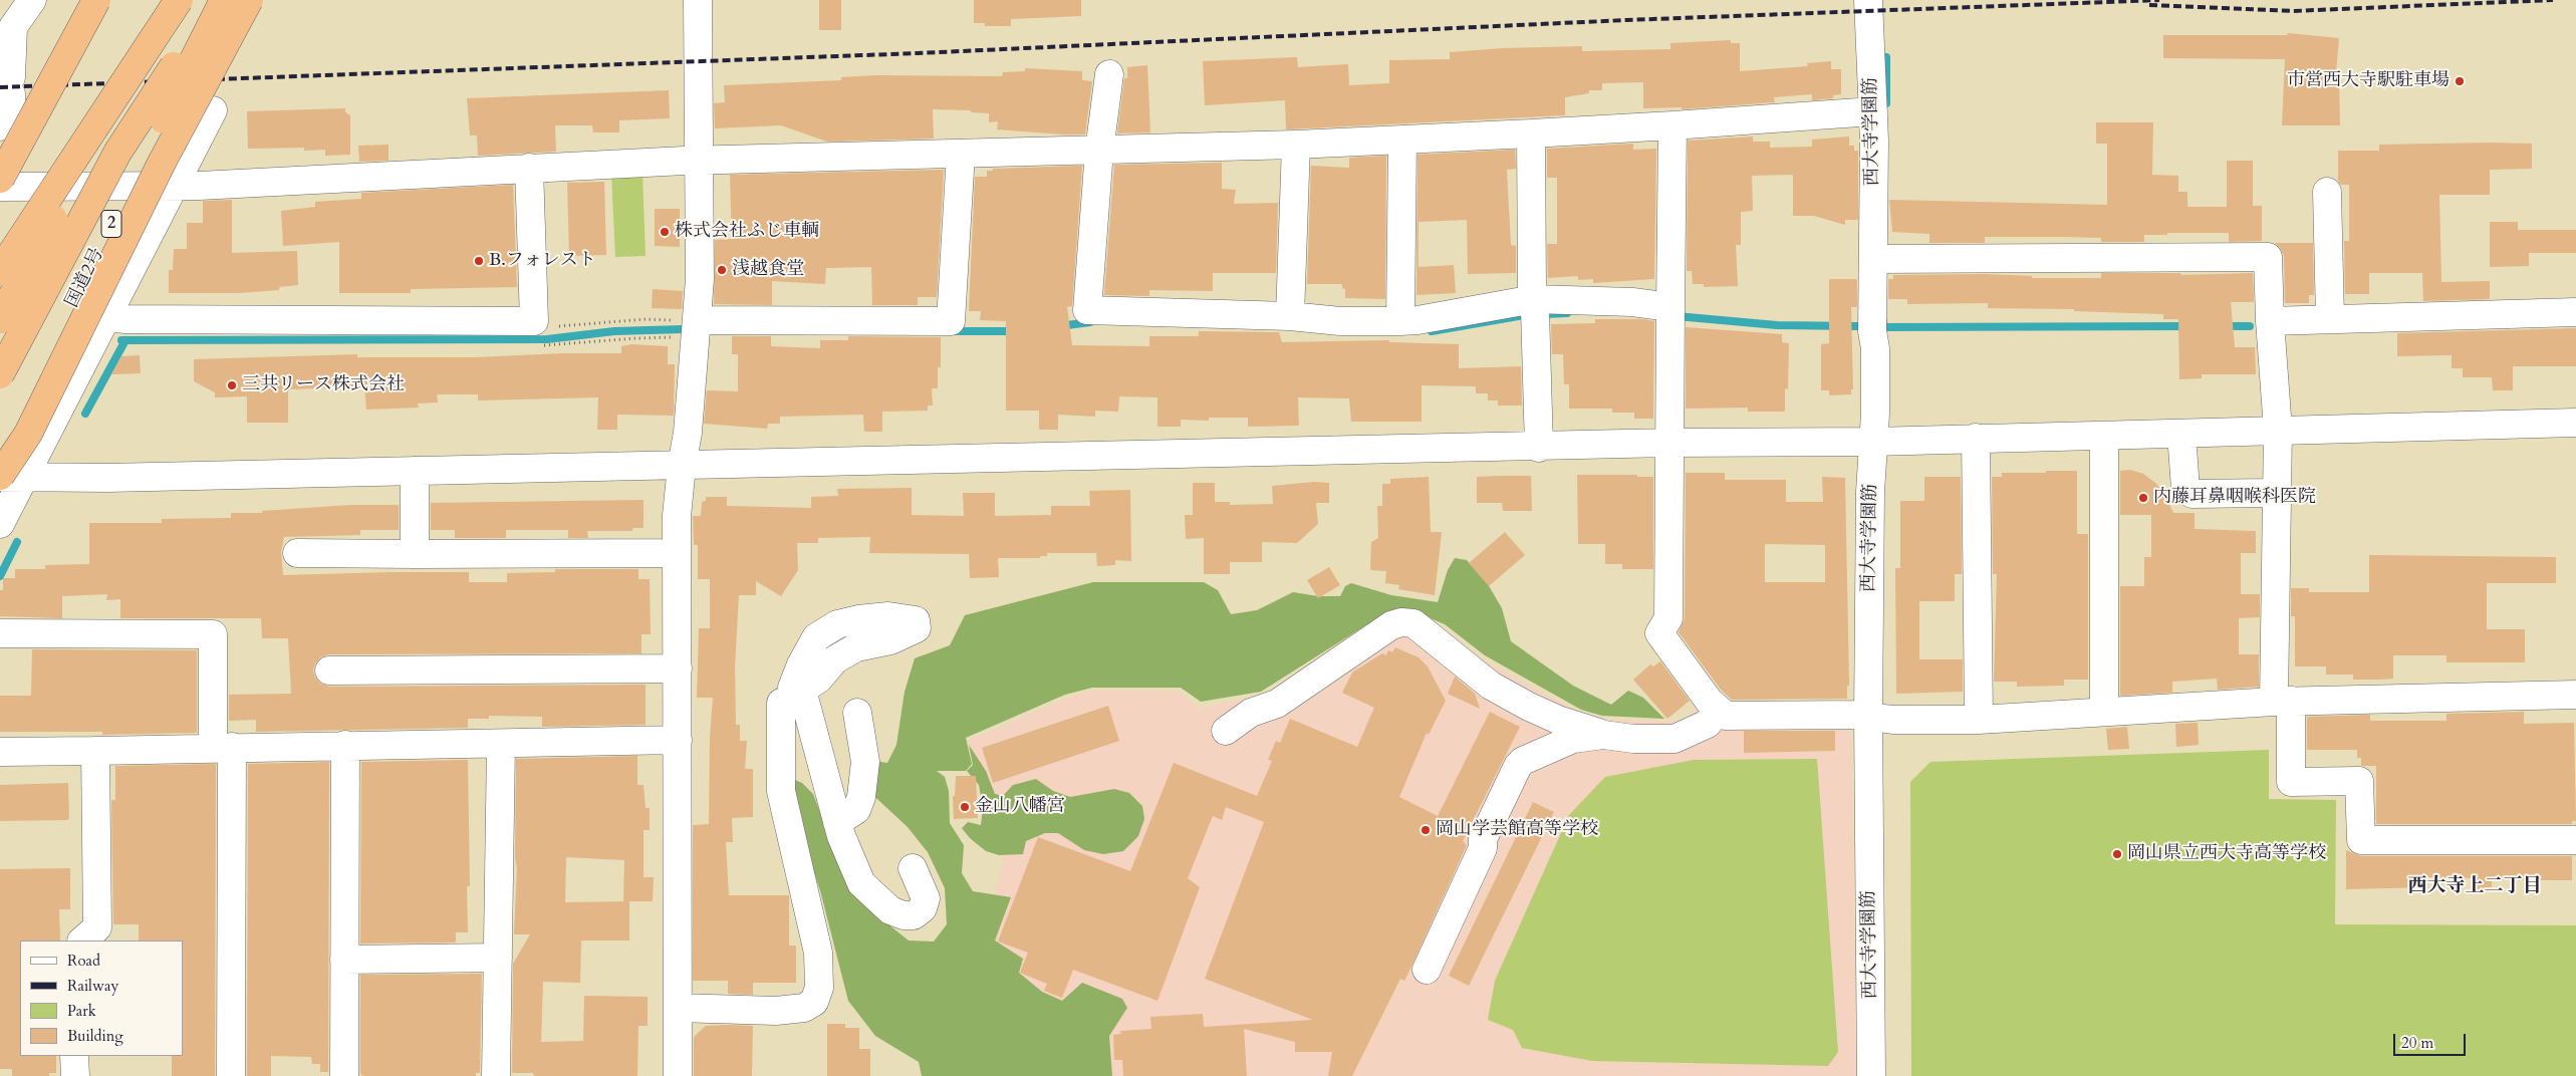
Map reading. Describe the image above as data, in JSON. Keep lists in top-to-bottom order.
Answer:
{
  "streets": {
    "highway": ["2", "国道2号"],
    "street": ["西大寺学園筋"]
  },
  "districts": ["西大寺上二丁目"],
  "places": [
    "市営西大寺駅駐車場",
    "株式会社ふじ車輌",
    "B.フォレスト",
    "浅越食堂",
    "三共リース株式会社",
    "内藤耳鼻咽喉科医院",
    "金山八幡宮",
    "岡山学芸館高等学校",
    "岡山県立西大寺高等学校"
  ],
  "legend": [
    "Road",
    "Railway",
    "Park",
    "Building"
  ],
  "scale_bar": "20 m"
}
